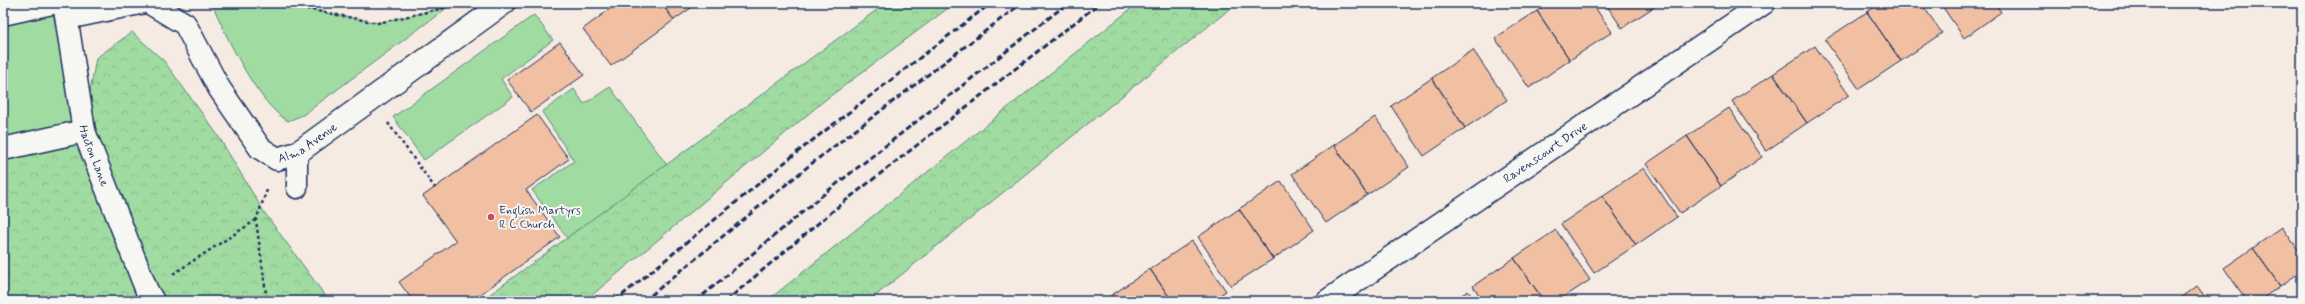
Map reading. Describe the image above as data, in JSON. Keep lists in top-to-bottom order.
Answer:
{
  "streets": {
    "street": ["Alma Avenue", "Ravenscourt Drive", "Hacton Lane"]
  },
  "places": ["English Martyrs R C Church"]
}
